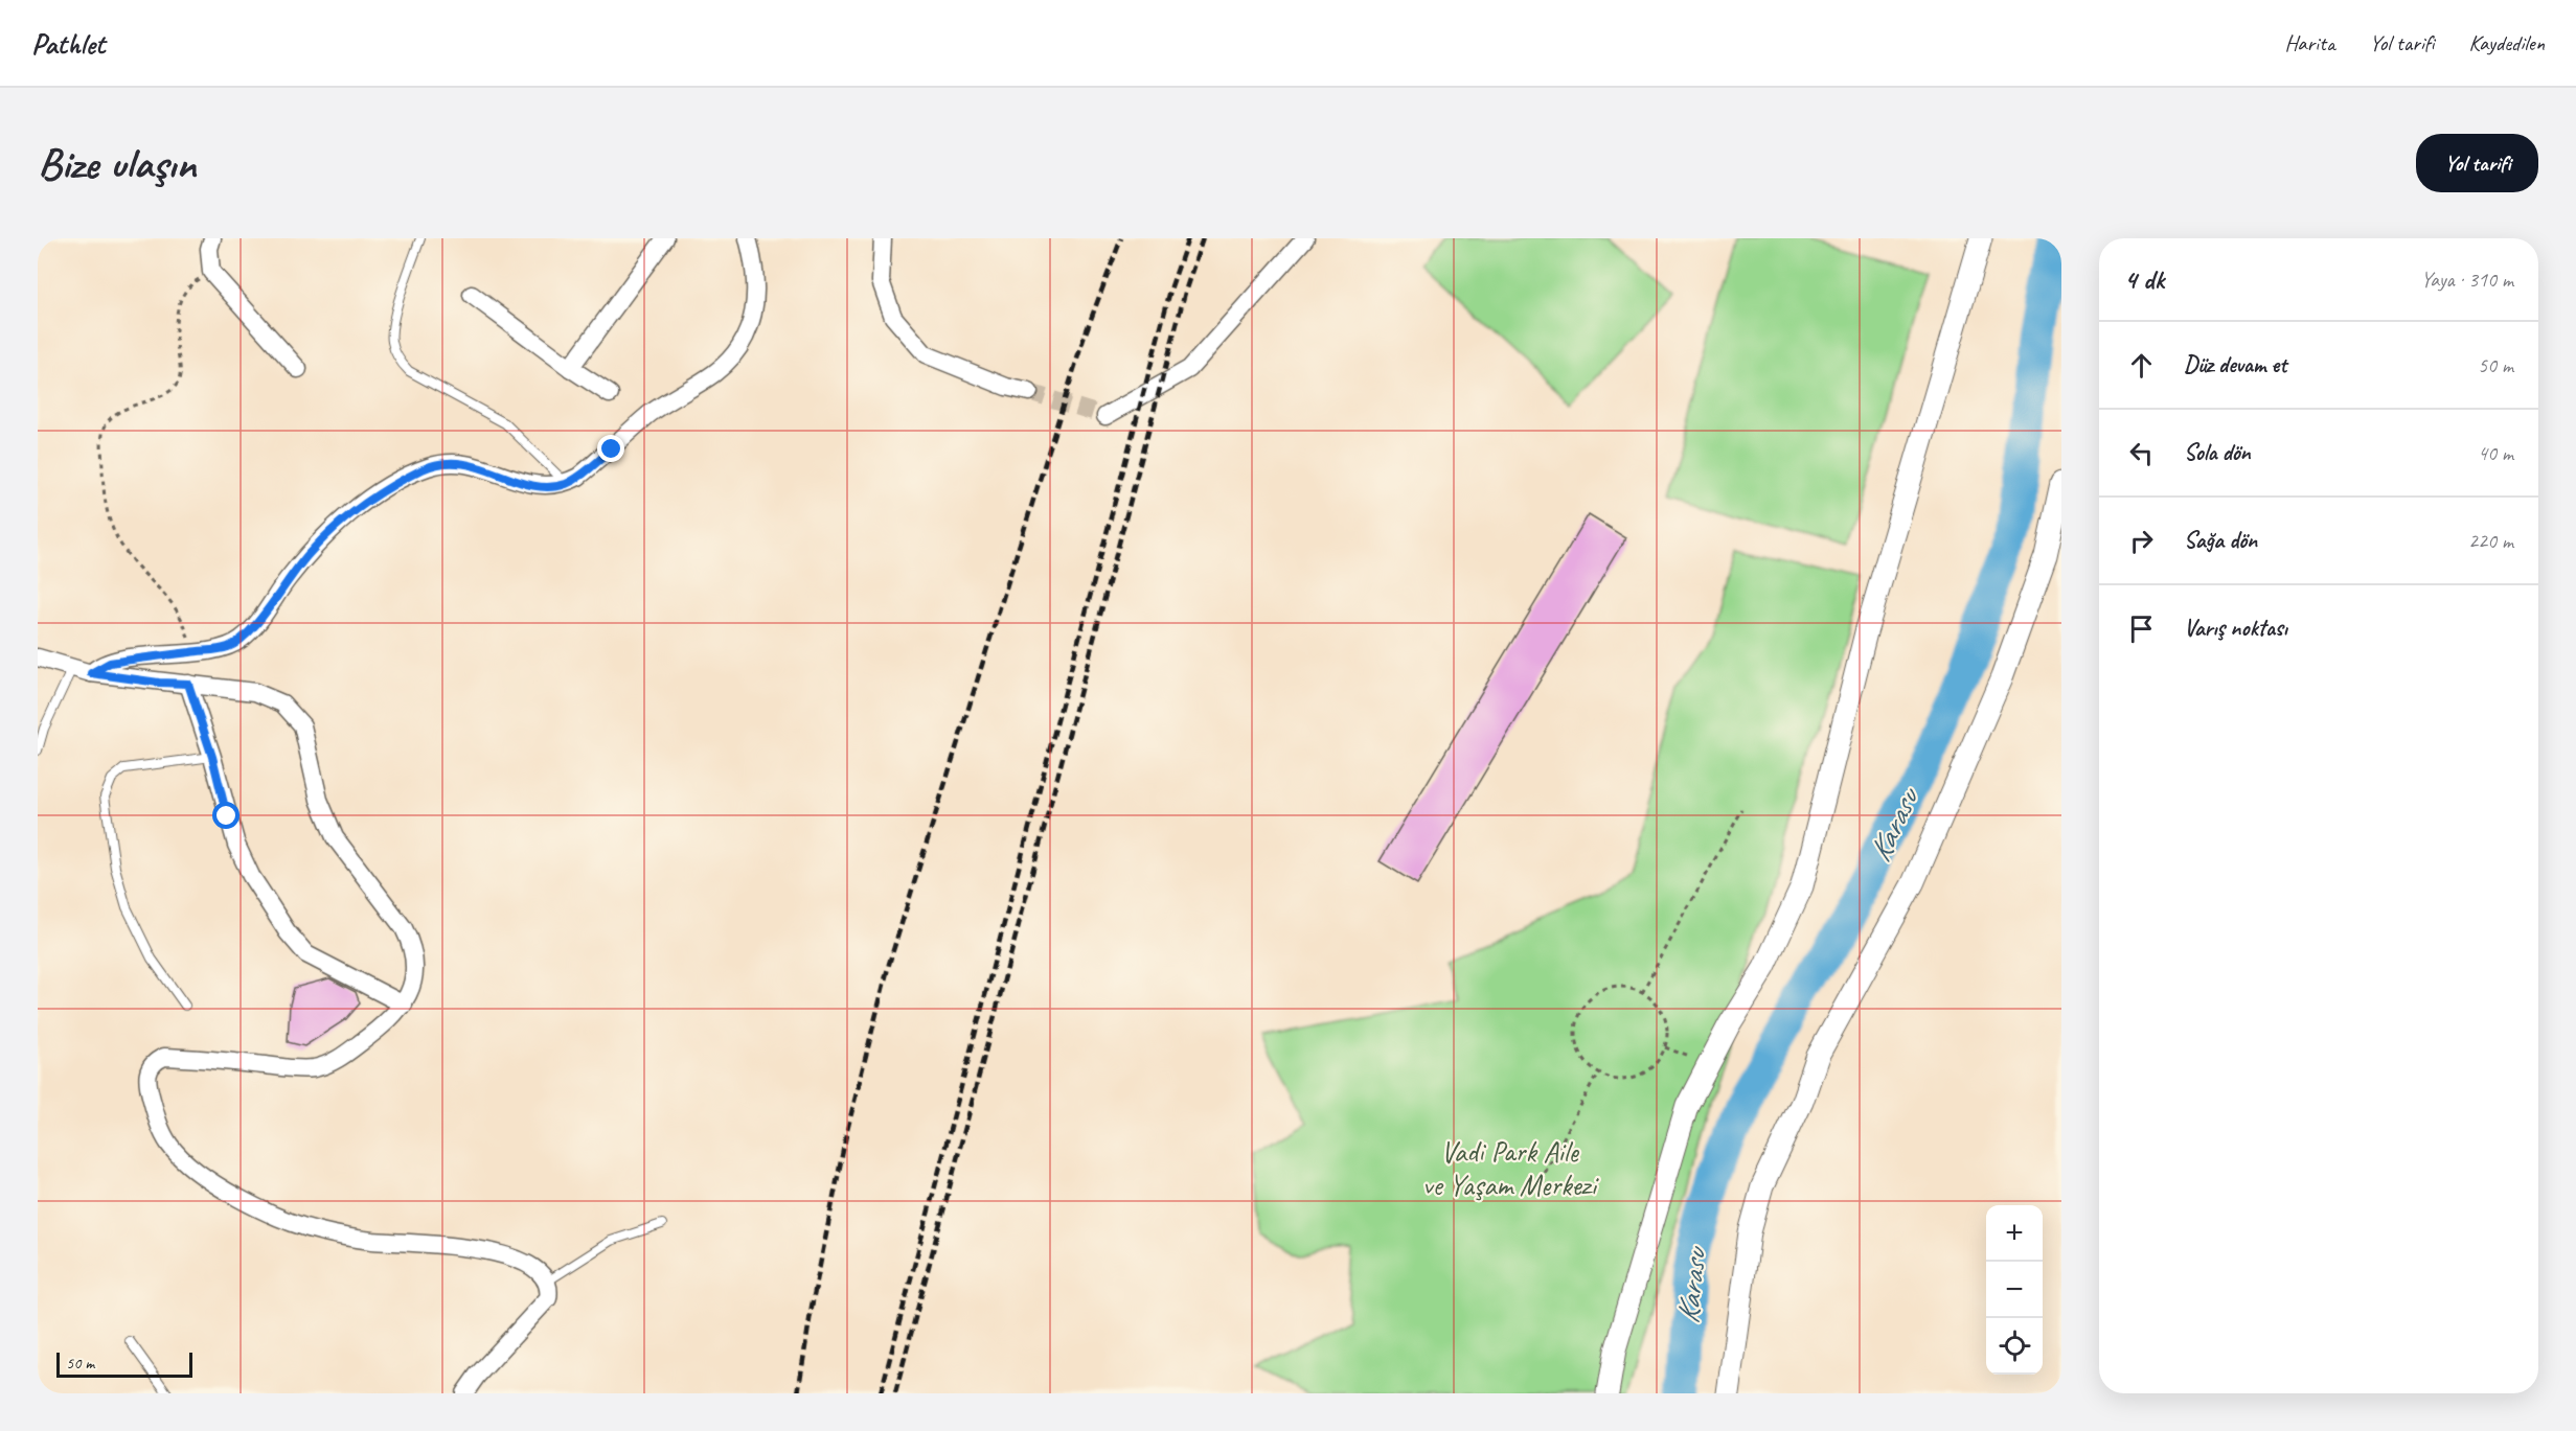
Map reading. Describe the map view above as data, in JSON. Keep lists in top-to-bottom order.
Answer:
{
  "water": ["Karasu"],
  "parks": ["Vadi Park Aile ve Yaşam Merkezi"],
  "scale_bar": "50 m",
  "page": {
    "header": "Pathlet",
    "nav": ["Harita", "Yol tarifi", "Kaydedilen"],
    "buttons": "Yol tarifi",
    "title": "Bize ulaşın",
    "heading": ["4 dk", "Yaya · 310 m"],
    "list": [
      ["Düz devam et", "50 m"],
      ["Sola dön", "40 m"],
      ["Sağa dön", "220 m"],
      "Varış noktası"
    ],
    "map_buttons": ["+", "−"],
    "scale": "50 m"
  }
}
